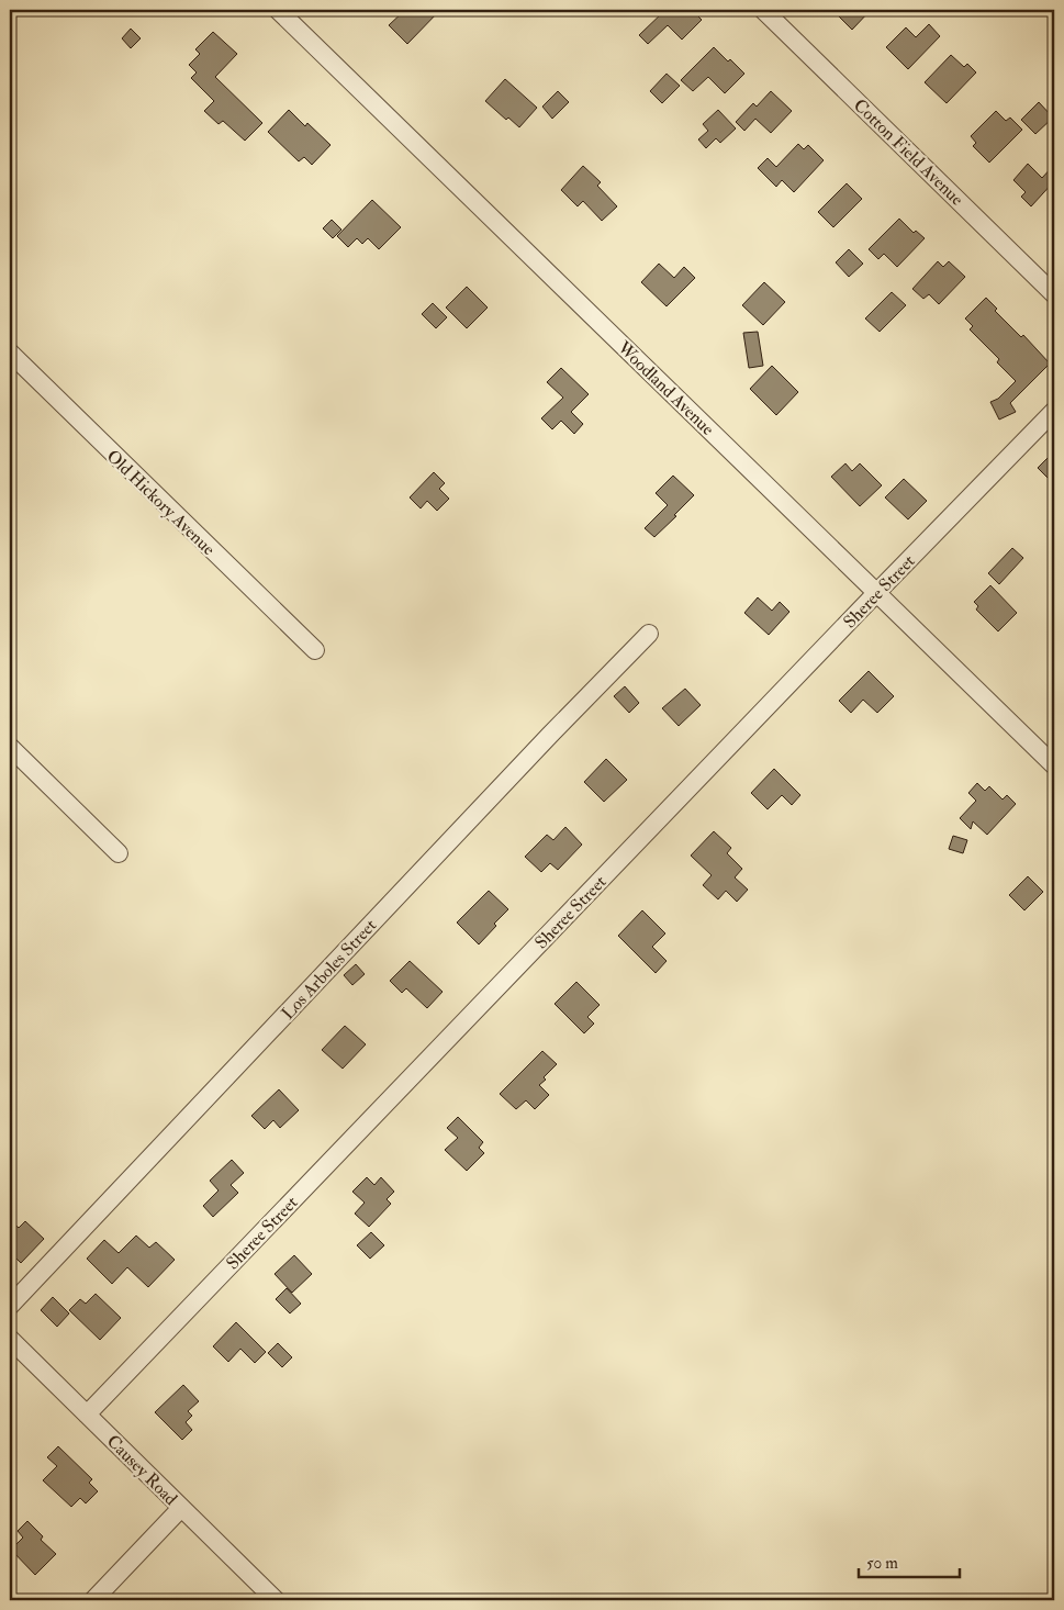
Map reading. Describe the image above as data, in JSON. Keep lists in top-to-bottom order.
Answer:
{
  "streets": {
    "street": [
      "Cotton Field Avenue",
      "Woodland Avenue",
      "Old Hickory Avenue",
      "Sheree Street",
      "Los Arboles Street",
      "Causey Road"
    ]
  },
  "crossings": [
    ["Woodland Avenue", "Sheree Street"],
    ["Sheree Street", "Causey Road"]
  ],
  "scale_bar": "50 m"
}
